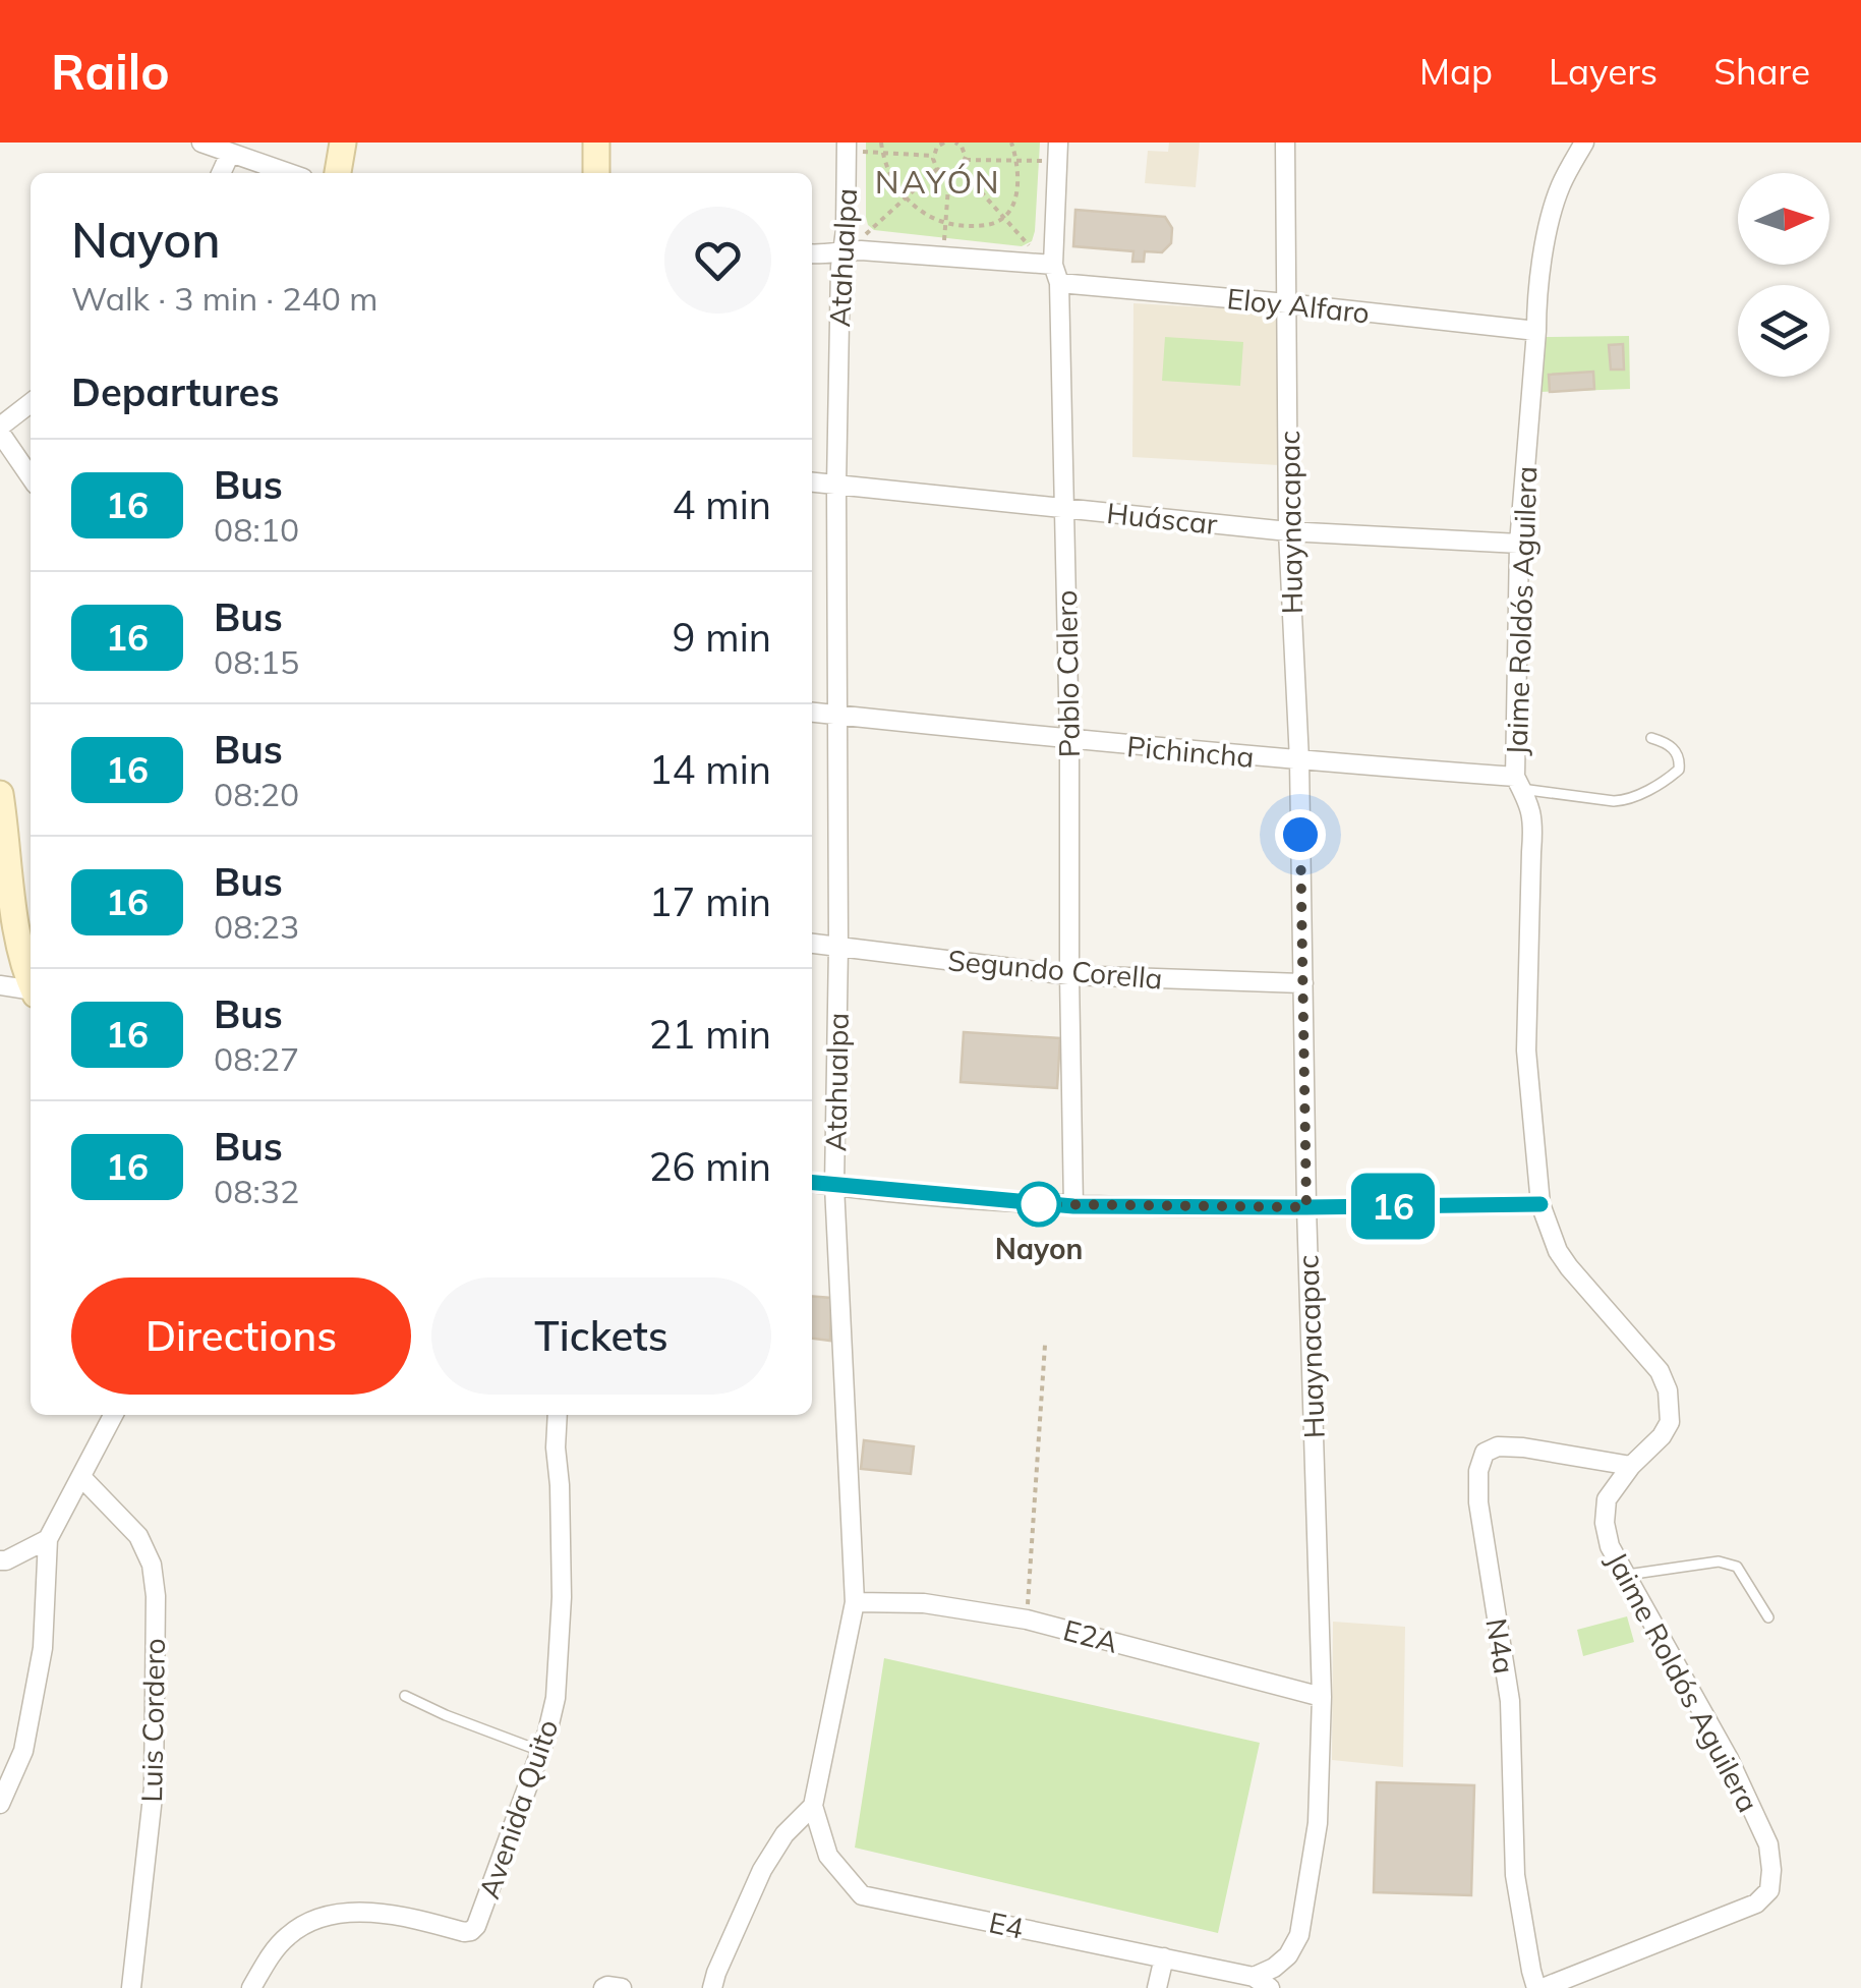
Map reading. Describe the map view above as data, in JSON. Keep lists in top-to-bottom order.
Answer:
{
  "streets": {
    "street": [
      "Atahualpa",
      "Eloy Alfaro",
      "Huáscar",
      "Huaynacapac",
      "Jaime Roldós Aguilera",
      "Pablo Calero",
      "Pichincha",
      "Segundo Corella",
      "E2A",
      "N4a",
      "Luis Cordero",
      "Avenida Quito",
      "E4"
    ]
  },
  "crossings": [
    ["Atahualpa", "Huáscar"],
    ["Atahualpa", "Pichincha"],
    ["Atahualpa", "Segundo Corella"],
    ["Atahualpa", "E2A"],
    ["Atahualpa", "E4"],
    ["Eloy Alfaro", "Huaynacapac"],
    ["Eloy Alfaro", "Jaime Roldós Aguilera"],
    ["Eloy Alfaro", "Pablo Calero"],
    ["Huáscar", "Huaynacapac"],
    ["Huáscar", "Jaime Roldós Aguilera"],
    ["Huáscar", "Pablo Calero"],
    ["Huaynacapac", "Pichincha"],
    ["Huaynacapac", "Segundo Corella"],
    ["Huaynacapac", "E2A"],
    ["Huaynacapac", "E4"],
    ["Jaime Roldós Aguilera", "Pichincha"],
    ["Jaime Roldós Aguilera", "N4a"],
    ["Pablo Calero", "Pichincha"],
    ["Pablo Calero", "Segundo Corella"]
  ],
  "districts": ["NAYÓN"],
  "places": ["Nayon"],
  "lines": ["bus line 16"],
  "north": "right",
  "page": {
    "header": "Railo",
    "nav": ["Map", "Layers", "Share"],
    "on_map": "16",
    "heading": [
      ["Nayon", "Walk · 3 min · 240 m"],
      "Departures"
    ],
    "list": [
      {
        "mark": "16",
        "name": "Bus",
        "note": "08:10",
        "value": "4 min"
      },
      {
        "mark": "16",
        "name": "Bus",
        "note": "08:15",
        "value": "9 min"
      },
      {
        "mark": "16",
        "name": "Bus",
        "note": "08:20",
        "value": "14 min"
      },
      {
        "mark": "16",
        "name": "Bus",
        "note": "08:23",
        "value": "17 min"
      },
      {
        "mark": "16",
        "name": "Bus",
        "note": "08:27",
        "value": "21 min"
      },
      {
        "mark": "16",
        "name": "Bus",
        "note": "08:32",
        "value": "26 min"
      }
    ],
    "buttons": ["Directions", "Tickets"]
  }
}
